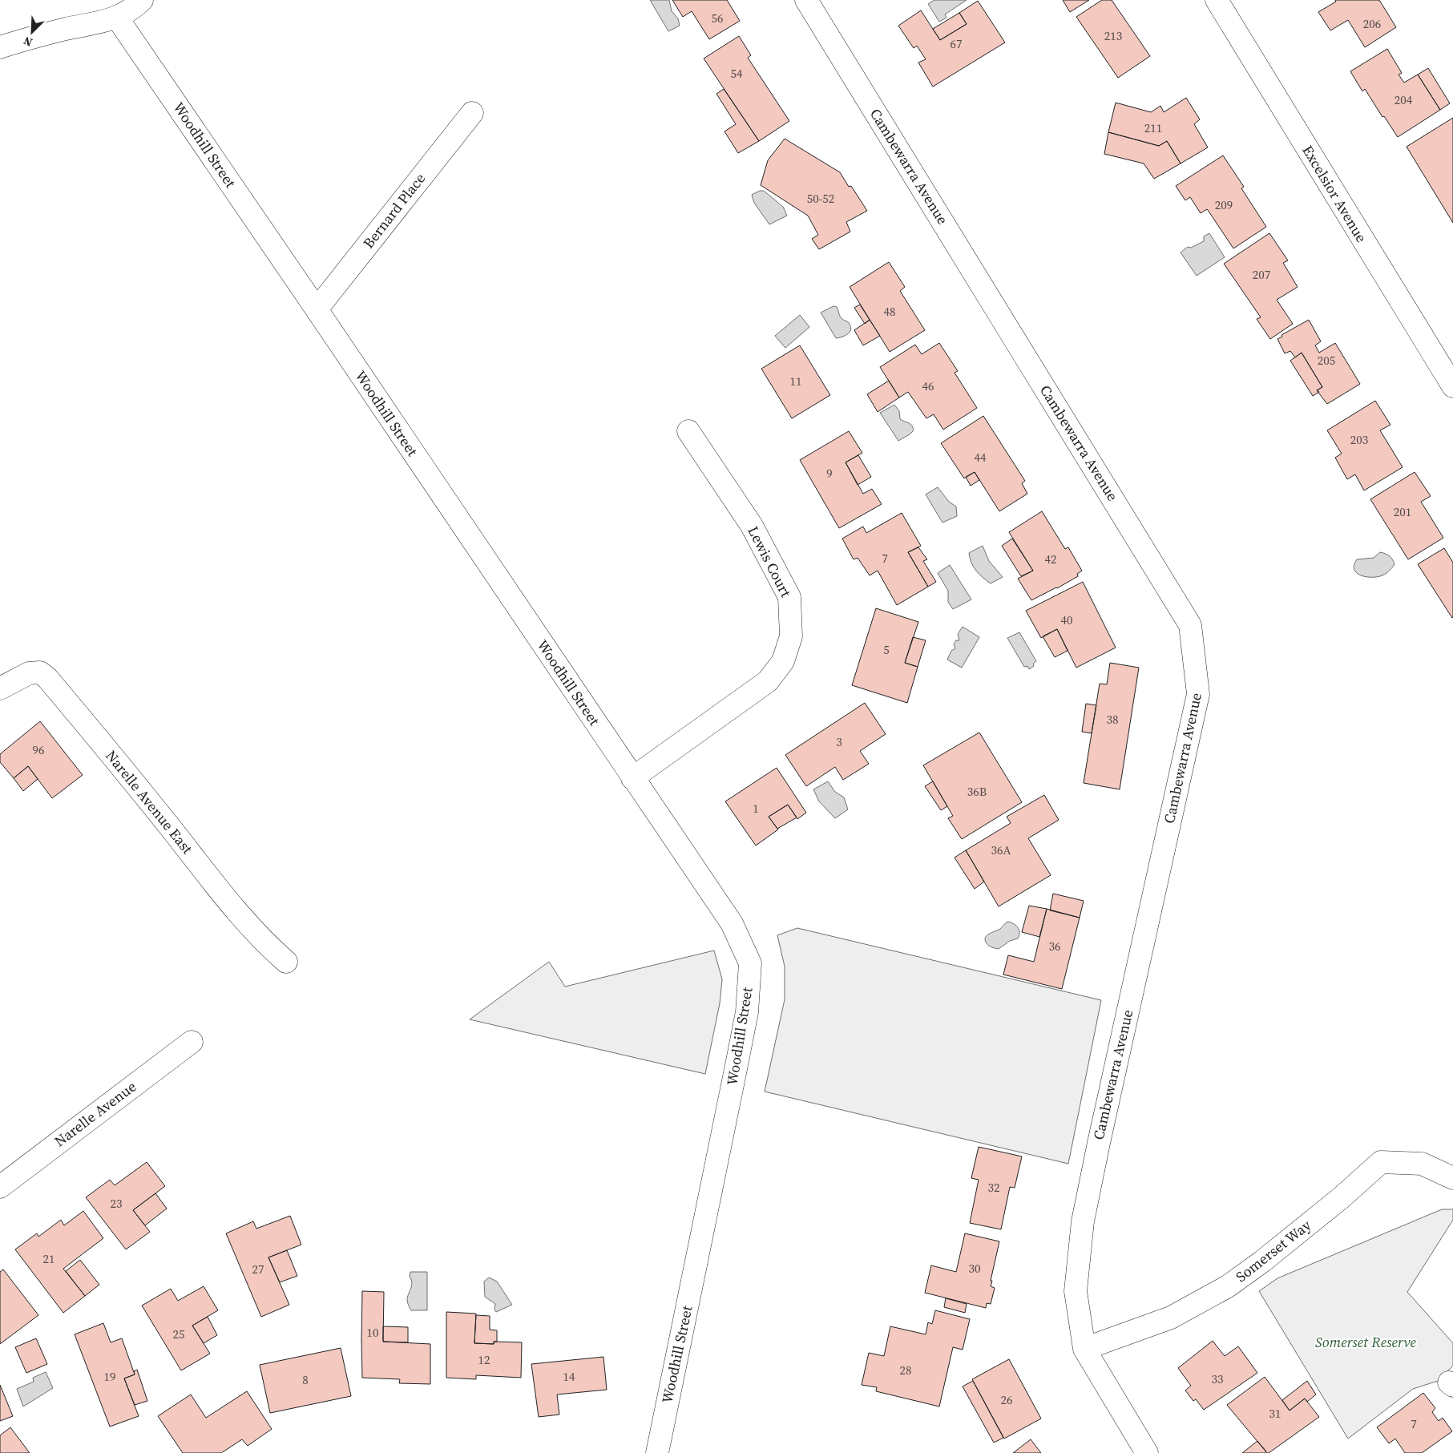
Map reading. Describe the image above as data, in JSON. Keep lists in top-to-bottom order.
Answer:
{
  "streets": {
    "street": [
      "Woodhill Street",
      "Cambewarra Avenue",
      "Excelsior Avenue",
      "Bernard Place",
      "Lewis Court",
      "Narelle Avenue East",
      "Narelle Avenue",
      "Somerset Way"
    ]
  },
  "crossings": [
    ["Woodhill Street", "Bernard Place"],
    ["Woodhill Street", "Lewis Court"],
    ["Cambewarra Avenue", "Somerset Way"]
  ],
  "parks": ["Somerset Reserve"],
  "house_numbers": [
    "56",
    "206",
    "213",
    "67",
    "54",
    "204",
    "211",
    "50-52",
    "209",
    "207",
    "48",
    "205",
    "11",
    "46",
    "203",
    "44",
    "9",
    "201",
    "7",
    "42",
    "40",
    "5",
    "38",
    "3",
    "96",
    "36B",
    "1",
    "36A",
    "36",
    "32",
    "23",
    "21",
    "30",
    "27",
    "10",
    "25",
    "12",
    "28",
    "19",
    "14",
    "33",
    "8",
    "26",
    "31",
    "7"
  ],
  "north": "bottom left"
}
